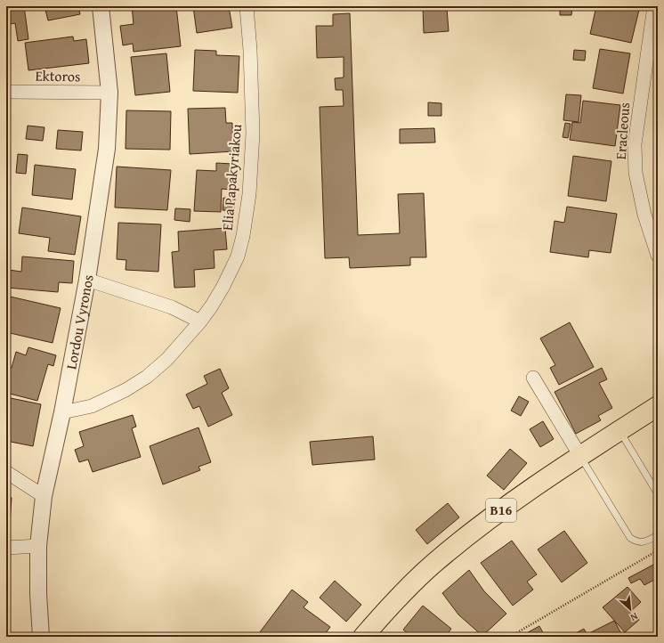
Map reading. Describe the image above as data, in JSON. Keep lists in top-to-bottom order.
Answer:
{
  "streets": {
    "main road": ["B16"],
    "street": [
      "Ektoros",
      "Eracleous",
      "Elia Papakyriakou",
      "Lordou Vyronos"
    ]
  },
  "crossings": [
    ["Ektoros", "Lordou Vyronos"],
    ["Elia Papakyriakou", "Lordou Vyronos"]
  ],
  "north": "bottom right"
}
